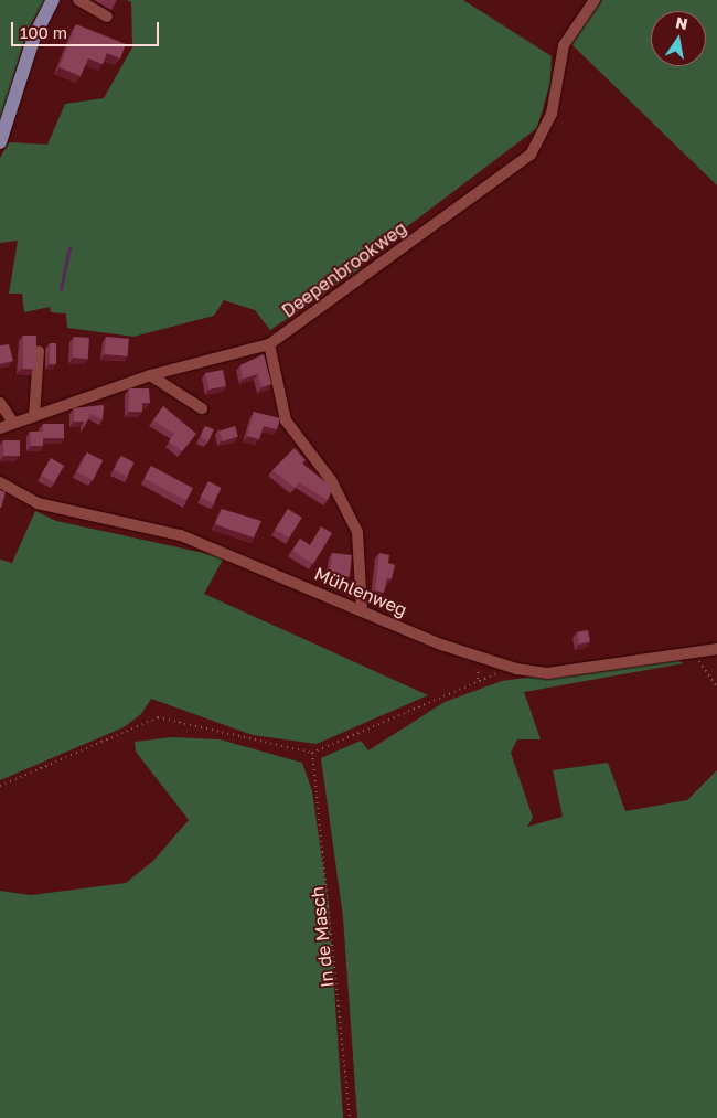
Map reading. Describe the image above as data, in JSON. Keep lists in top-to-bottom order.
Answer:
{
  "streets": {
    "street": ["Deepenbrookweg", "Mühlenweg"],
    "path": ["In de Masch"]
  },
  "scale_bar": "100 m",
  "north": "top"
}
